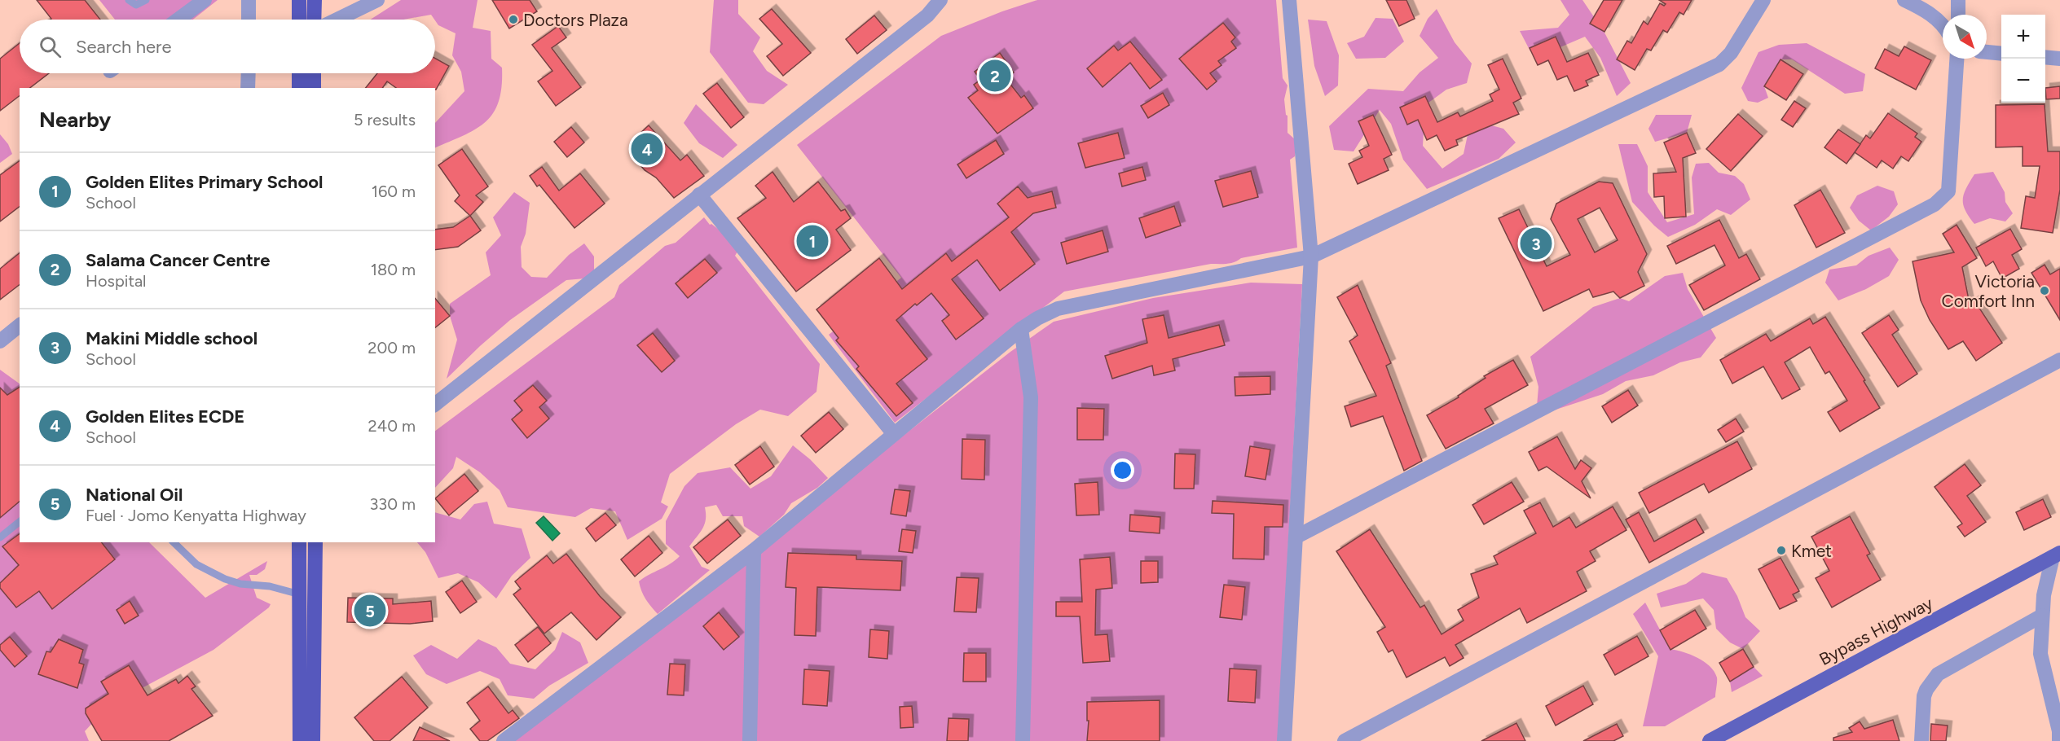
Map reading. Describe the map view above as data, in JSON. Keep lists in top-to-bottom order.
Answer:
{
  "streets": {
    "main road": ["Bypass Highway"]
  },
  "places": ["Doctors Plaza", "Victoria Comfort Inn", "Kmet"],
  "north": "bottom right",
  "page": {
    "map_buttons": ["+", "−"],
    "search": "Search here",
    "pins": [
      "2",
      "4",
      "1",
      "3",
      "5"
    ],
    "heading": ["Nearby", "5 results"],
    "list": [
      {
        "mark": "1",
        "name": "Golden Elites Primary School",
        "note": "School",
        "value": "160 m"
      },
      {
        "mark": "2",
        "name": "Salama Cancer Centre",
        "note": "Hospital",
        "value": "180 m"
      },
      {
        "mark": "3",
        "name": "Makini Middle school",
        "note": "School",
        "value": "200 m"
      },
      {
        "mark": "4",
        "name": "Golden Elites ECDE",
        "note": "School",
        "value": "240 m"
      },
      {
        "mark": "5",
        "name": "National Oil",
        "note": "Fuel · Jomo Kenyatta Highway",
        "value": "330 m"
      }
    ]
  }
}
